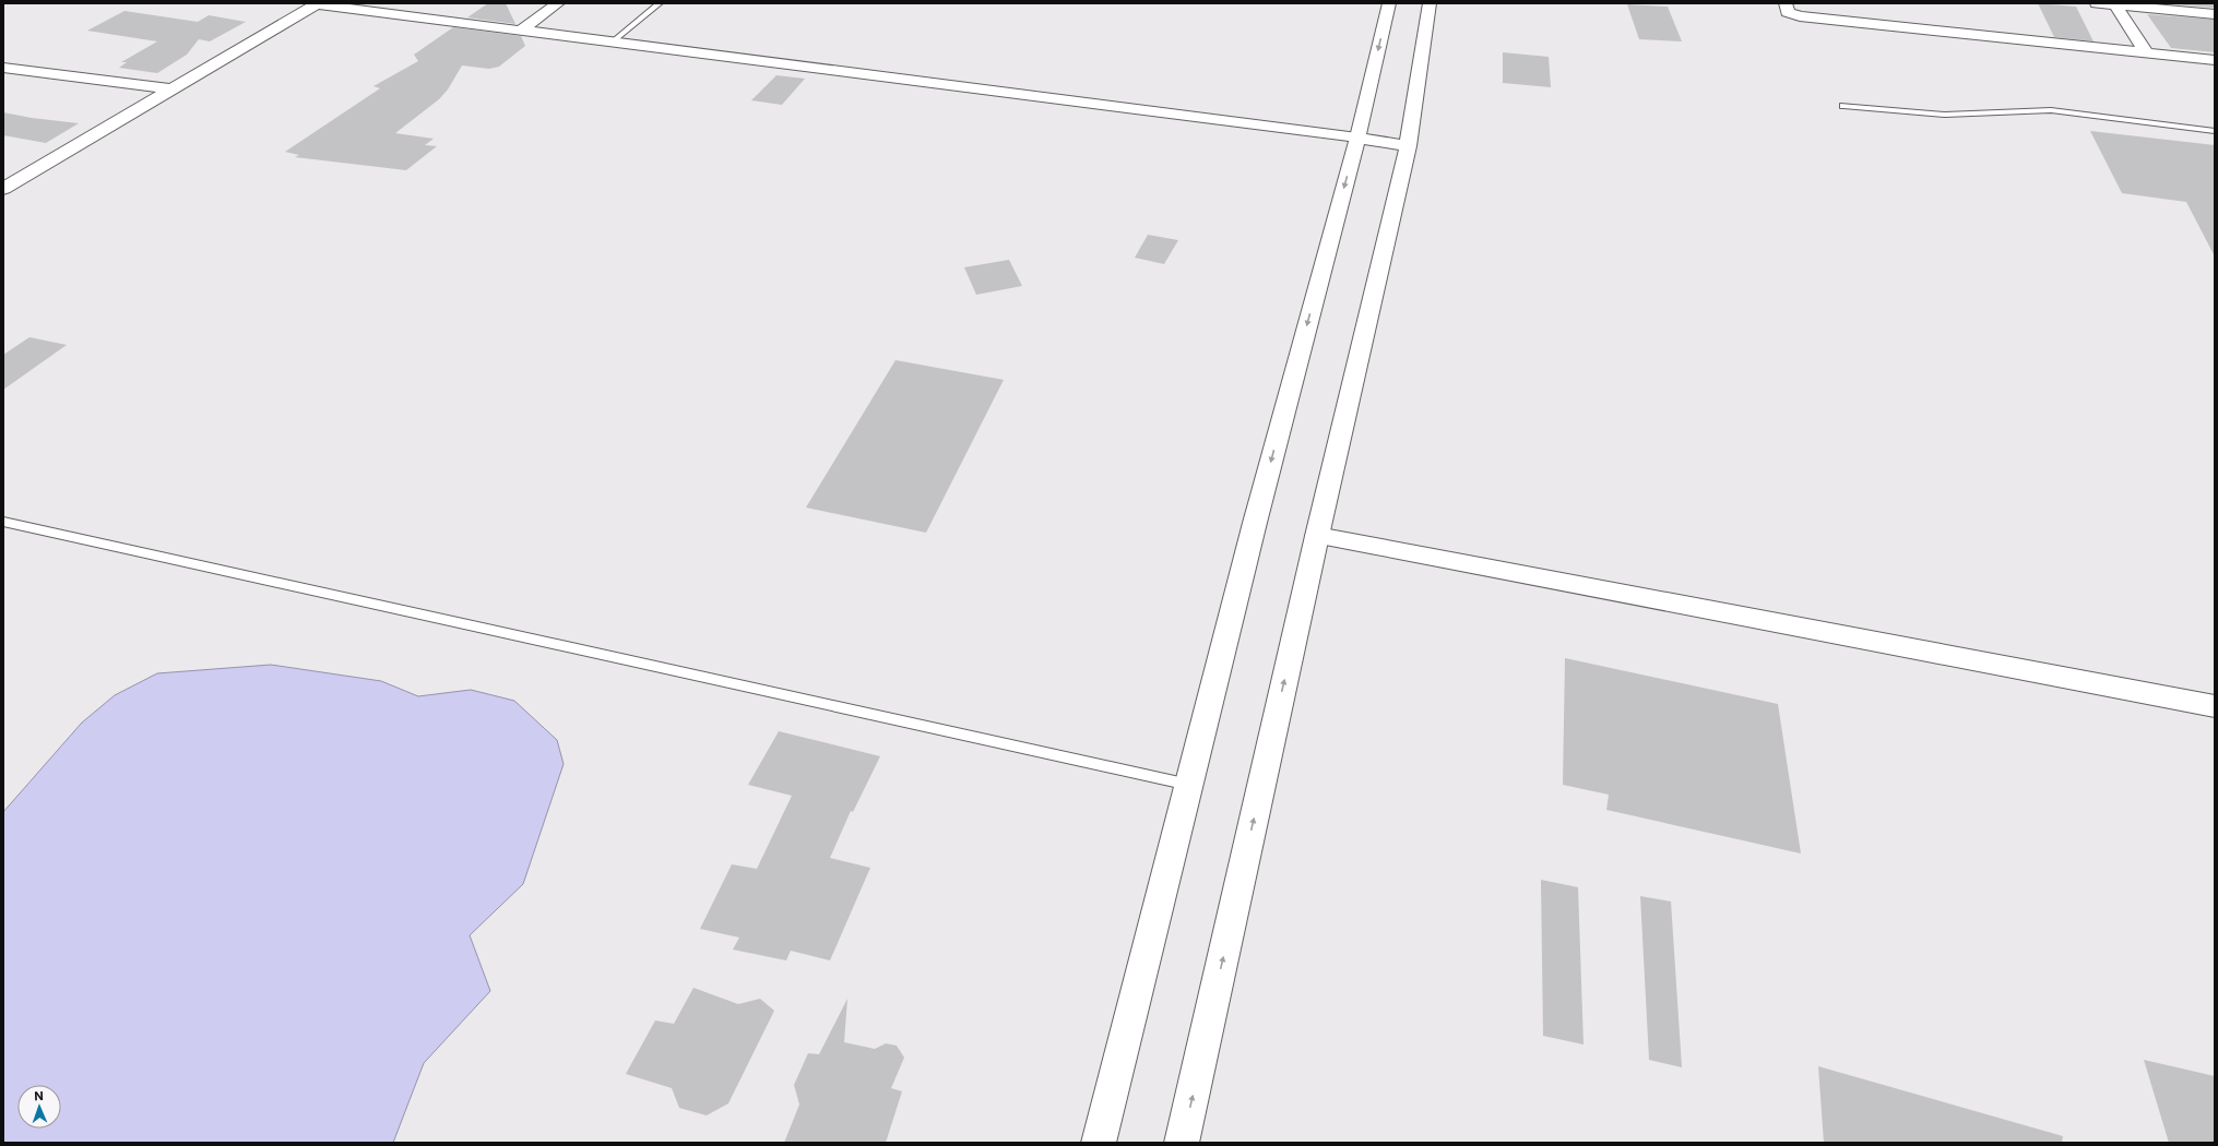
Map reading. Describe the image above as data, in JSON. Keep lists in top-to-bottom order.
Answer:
{
  "north": "top"
}
